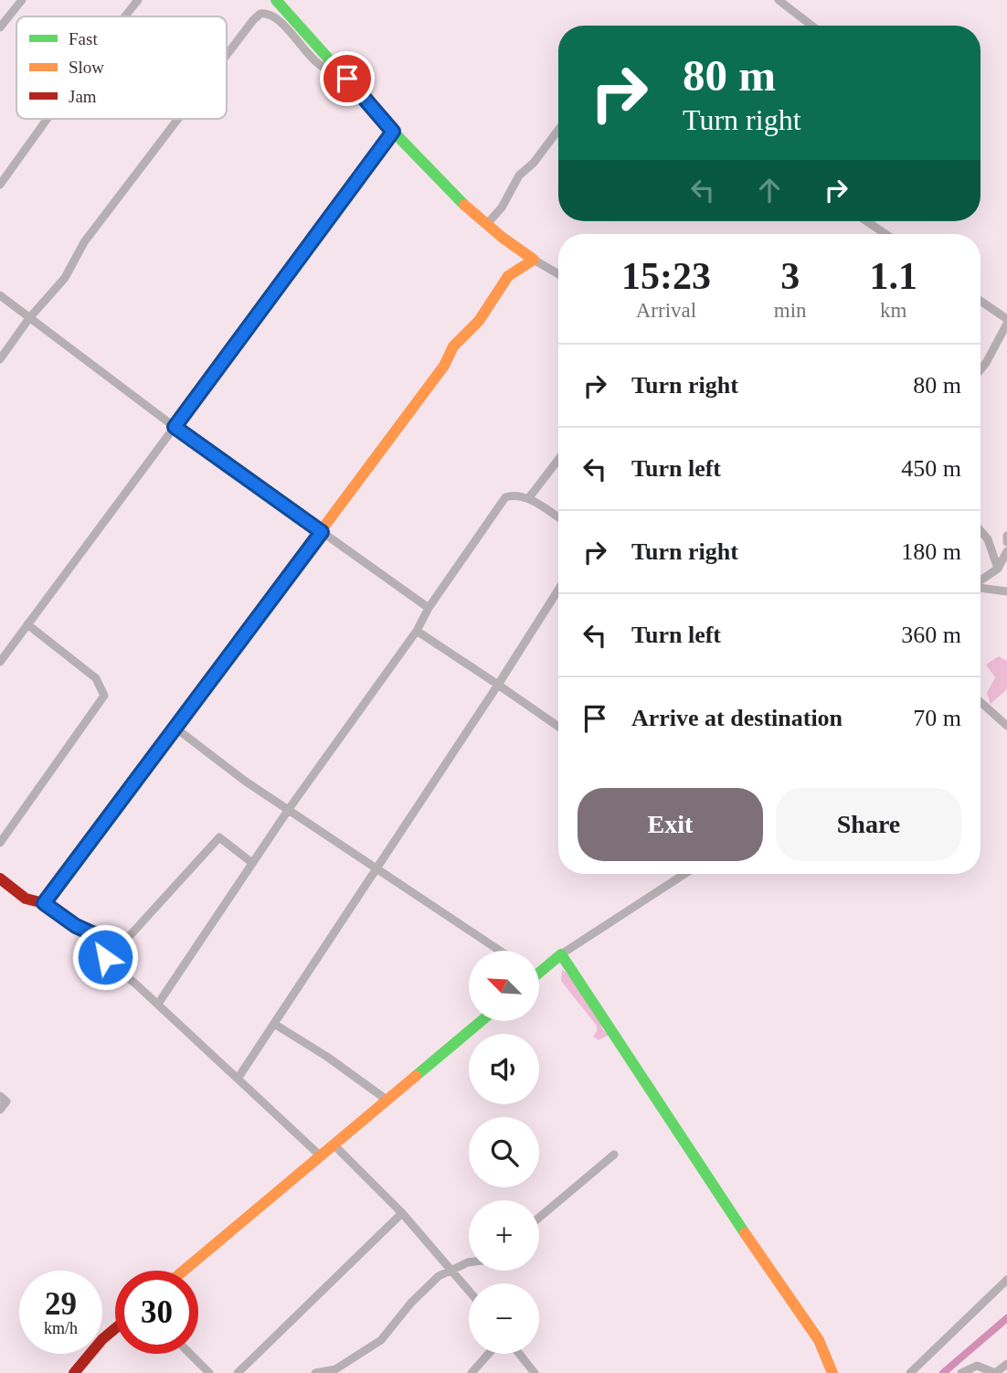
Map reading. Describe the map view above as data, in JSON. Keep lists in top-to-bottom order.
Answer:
{
  "legend": ["Fast", "Slow", "Jam"],
  "north": "top left",
  "page": {
    "turn": ["80 m", "Turn right"],
    "eta": [
      "15:23",
      "Arrival",
      "3",
      "min",
      "1.1",
      "km"
    ],
    "list": [
      {
        "name": "Turn right",
        "value": "80 m"
      },
      {
        "name": "Turn left",
        "value": "450 m"
      },
      {
        "name": "Turn right",
        "value": "180 m"
      },
      {
        "name": "Turn left",
        "value": "360 m"
      },
      {
        "name": "Arrive at destination",
        "value": "70 m"
      }
    ],
    "buttons": ["Exit", "Share"],
    "map_buttons": ["+", "−"],
    "speed": "29 km/h",
    "limit": "30"
  }
}
